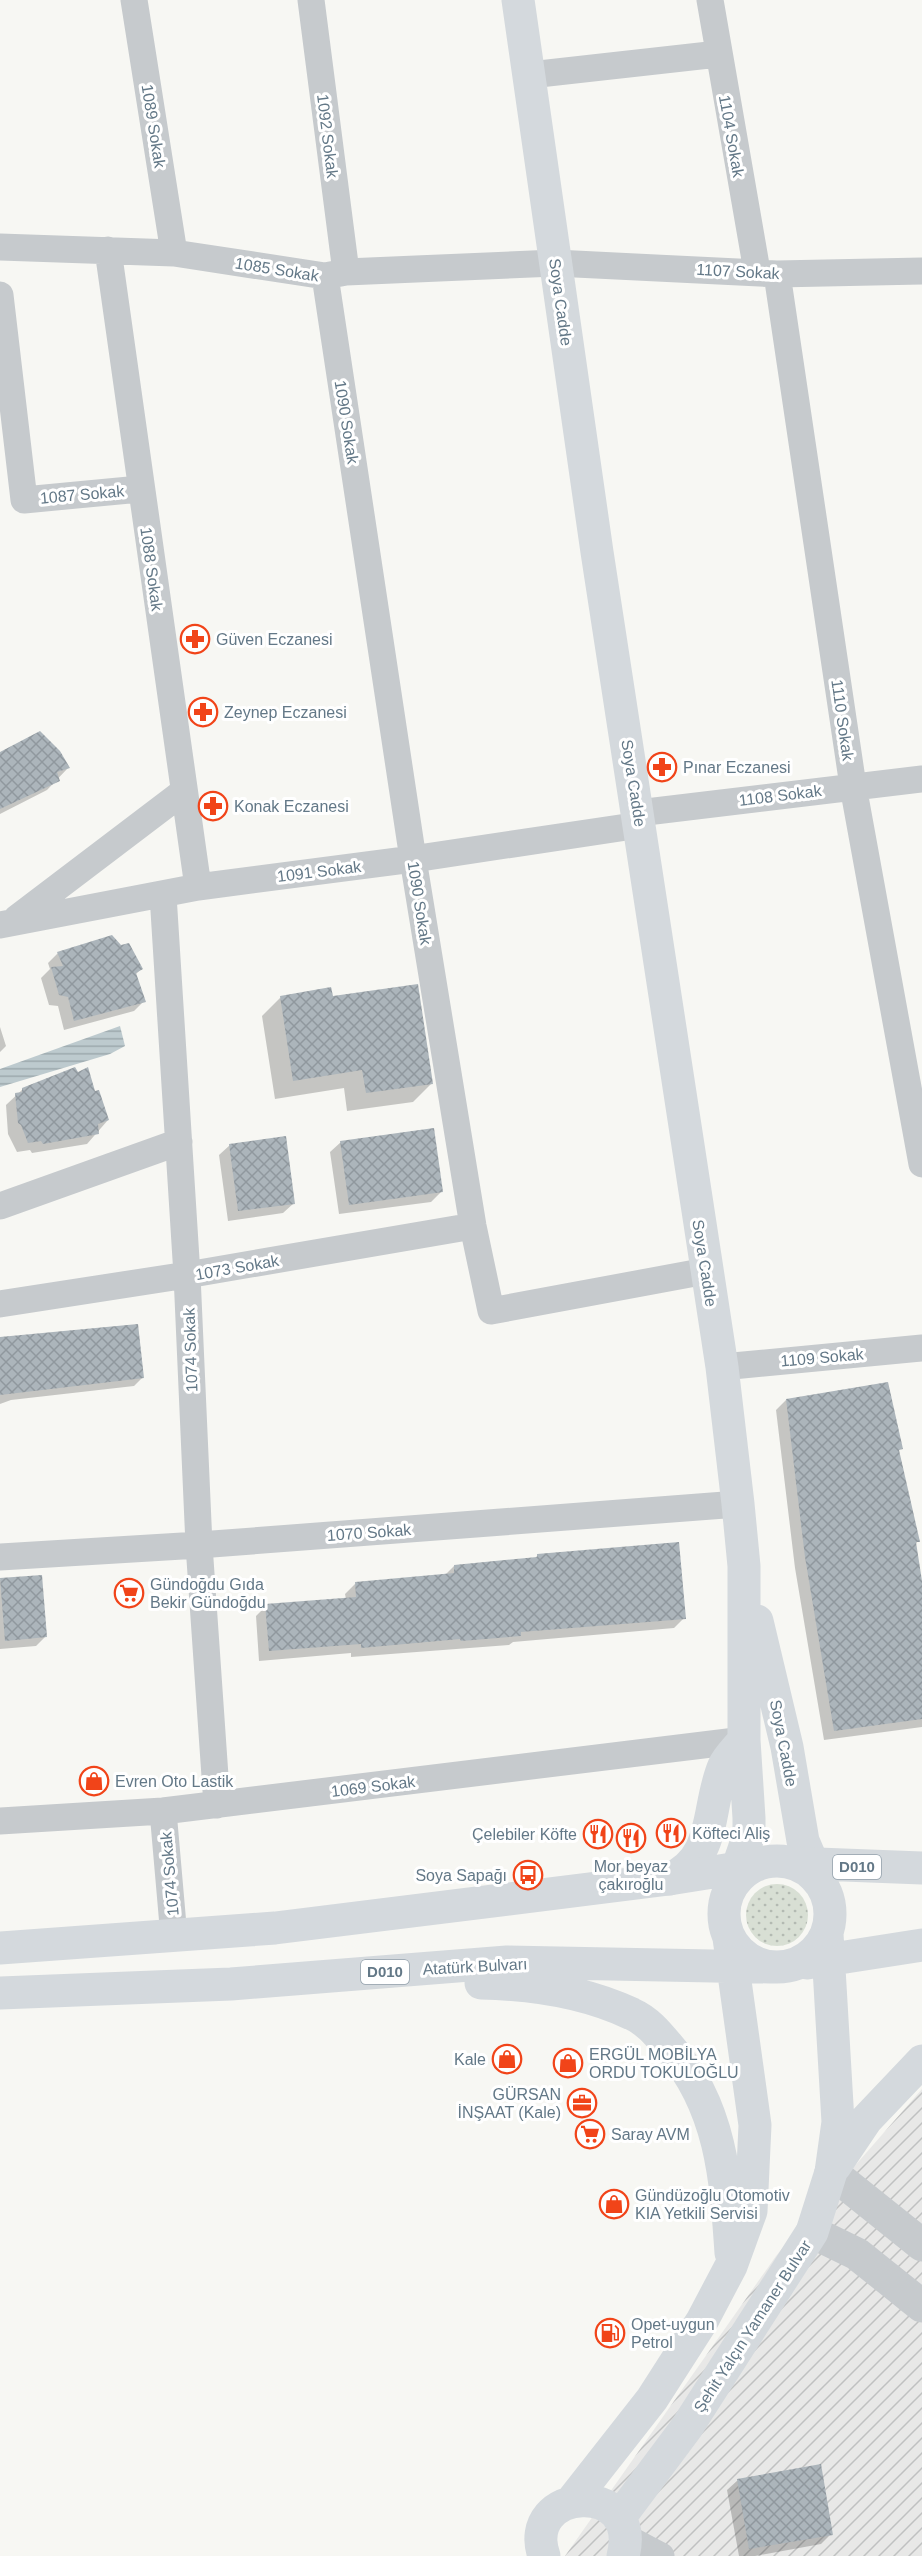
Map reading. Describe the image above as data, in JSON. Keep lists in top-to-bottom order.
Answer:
{
  "streets": {
    "main road": [
      "Soya Cadde",
      "D010",
      "Atatürk Bulvarı",
      "Şehit Yalçın Yamaner Bulvar"
    ],
    "street": [
      "1089 Sokak",
      "1092 Sokak",
      "1104 Sokak",
      "1085 Sokak",
      "1107 Sokak",
      "1090 Sokak",
      "1087 Sokak",
      "1088 Sokak",
      "1110 Sokak",
      "1108 Sokak",
      "1091 Sokak",
      "1073 Sokak",
      "1074 Sokak",
      "1109 Sokak",
      "1070 Sokak",
      "1069 Sokak"
    ]
  },
  "crossings": [
    ["1089 Sokak", "1085 Sokak"],
    ["1092 Sokak", "1085 Sokak"],
    ["1092 Sokak", "1090 Sokak"],
    ["1104 Sokak", "1107 Sokak"],
    ["1104 Sokak", "1110 Sokak"],
    ["1085 Sokak", "1107 Sokak"],
    ["1085 Sokak", "Soya Cadde"],
    ["1085 Sokak", "1090 Sokak"],
    ["1085 Sokak", "1088 Sokak"],
    ["1107 Sokak", "Soya Cadde"],
    ["1107 Sokak", "1110 Sokak"],
    ["Soya Cadde", "1090 Sokak"],
    ["Soya Cadde", "1108 Sokak"],
    ["Soya Cadde", "1091 Sokak"],
    ["Soya Cadde", "1109 Sokak"],
    ["Soya Cadde", "1070 Sokak"],
    ["Soya Cadde", "1069 Sokak"],
    ["Soya Cadde", "D010"],
    ["Soya Cadde", "Atatürk Bulvarı"],
    ["Soya Cadde", "Şehit Yalçın Yamaner Bulvar"],
    ["1090 Sokak", "1091 Sokak"],
    ["1090 Sokak", "1073 Sokak"],
    ["1087 Sokak", "1088 Sokak"],
    ["1088 Sokak", "1091 Sokak"],
    ["1110 Sokak", "1108 Sokak"],
    ["1108 Sokak", "1091 Sokak"],
    ["1091 Sokak", "1074 Sokak"],
    ["1073 Sokak", "1074 Sokak"],
    ["1074 Sokak", "1070 Sokak"],
    ["1074 Sokak", "1069 Sokak"],
    ["D010", "Atatürk Bulvarı"],
    ["D010", "Şehit Yalçın Yamaner Bulvar"],
    ["Atatürk Bulvarı", "Şehit Yalçın Yamaner Bulvar"]
  ],
  "places": {
    "pharmacy": [
      "Güven Eczanesi",
      "Zeynep Eczanesi",
      "Pınar Eczanesi",
      "Konak Eczanesi"
    ],
    "supermarket": ["Gündoğdu Gıda Bekir Gündoğdu", "Saray AVM"],
    "shop": [
      "Evren Oto Lastik",
      "Kale",
      "ERGÜL MOBİLYA ORDU TOKULOĞLU",
      "Gündüzoğlu Otomotiv KIA Yetkili Servisi"
    ],
    "restaurant": ["Köfteci Aliş", "Çelebiler Köfte", "Mor beyaz çakıroğlu"],
    "bus stop": ["Soya Sapağı"],
    "office": ["GÜRSAN İNŞAAT (Kale)"],
    "fuel station": ["Opet-uygun Petrol"]
  }
}
